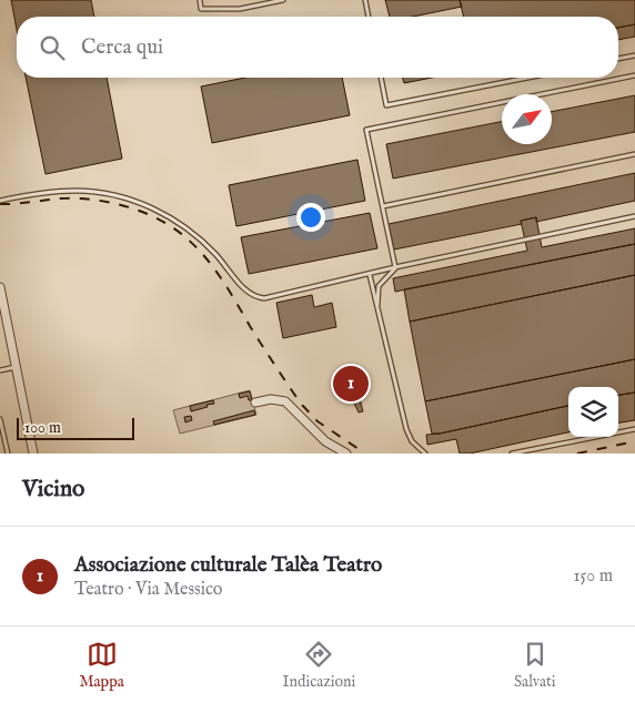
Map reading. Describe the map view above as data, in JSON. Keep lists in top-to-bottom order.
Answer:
{
  "scale_bar": "100 m",
  "north": "top right",
  "page": {
    "search": "Cerca qui",
    "pins": "1",
    "scale": "100 m",
    "heading": "Vicino",
    "list": [
      {
        "mark": "1",
        "name": "Associazione culturale Talèa Teatro",
        "note": "Teatro · Via Messico",
        "value": "150 m"
      }
    ],
    "nav": ["Mappa", "Indicazioni", "Salvati"]
  }
}
